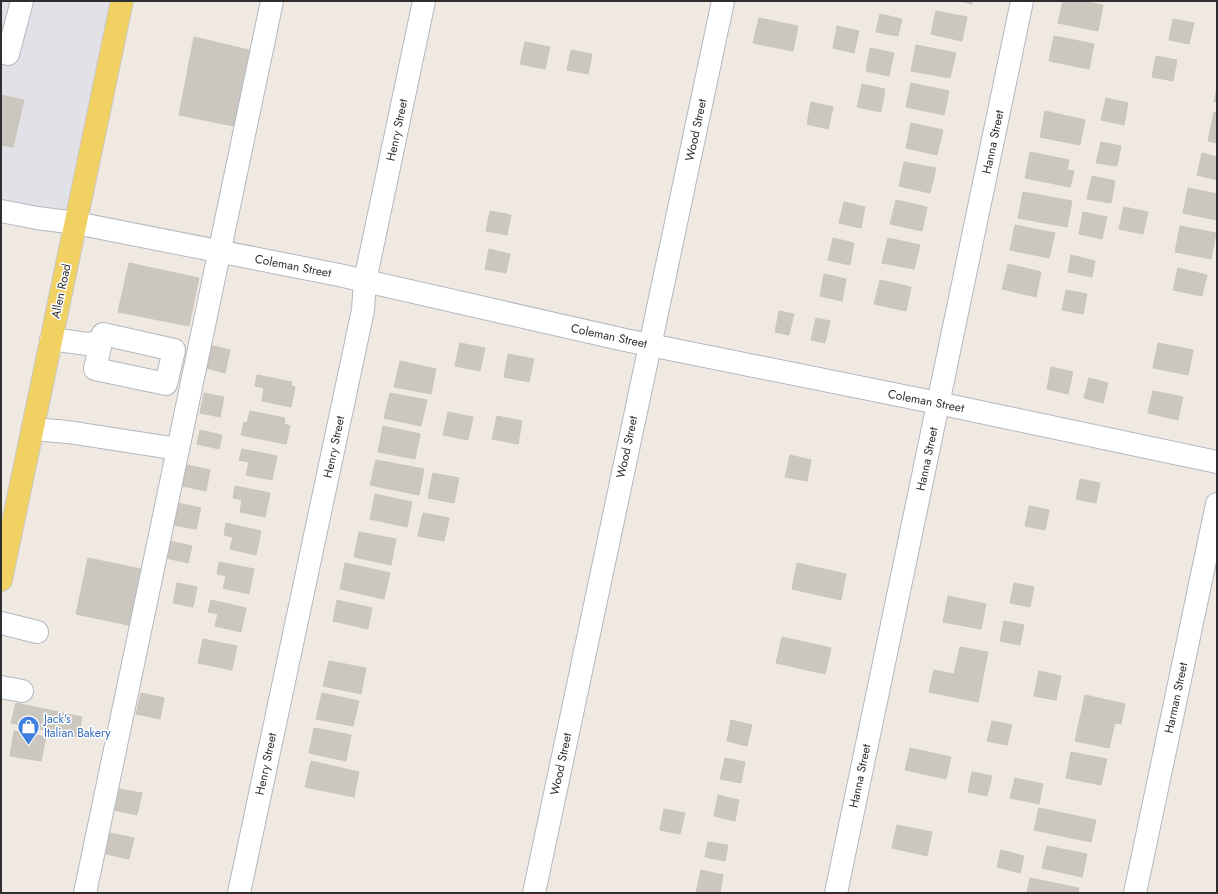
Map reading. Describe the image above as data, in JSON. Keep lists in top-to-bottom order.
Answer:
{
  "streets": {
    "main road": ["Allen Road"],
    "street": [
      "Henry Street",
      "Wood Street",
      "Hanna Street",
      "Coleman Street",
      "Harman Street"
    ]
  },
  "crossings": [
    ["Henry Street", "Coleman Street"],
    ["Wood Street", "Coleman Street"],
    ["Hanna Street", "Coleman Street"],
    ["Coleman Street", "Allen Road"]
  ],
  "places": {
    "shop": ["Jack's Italian Bakery"]
  }
}
